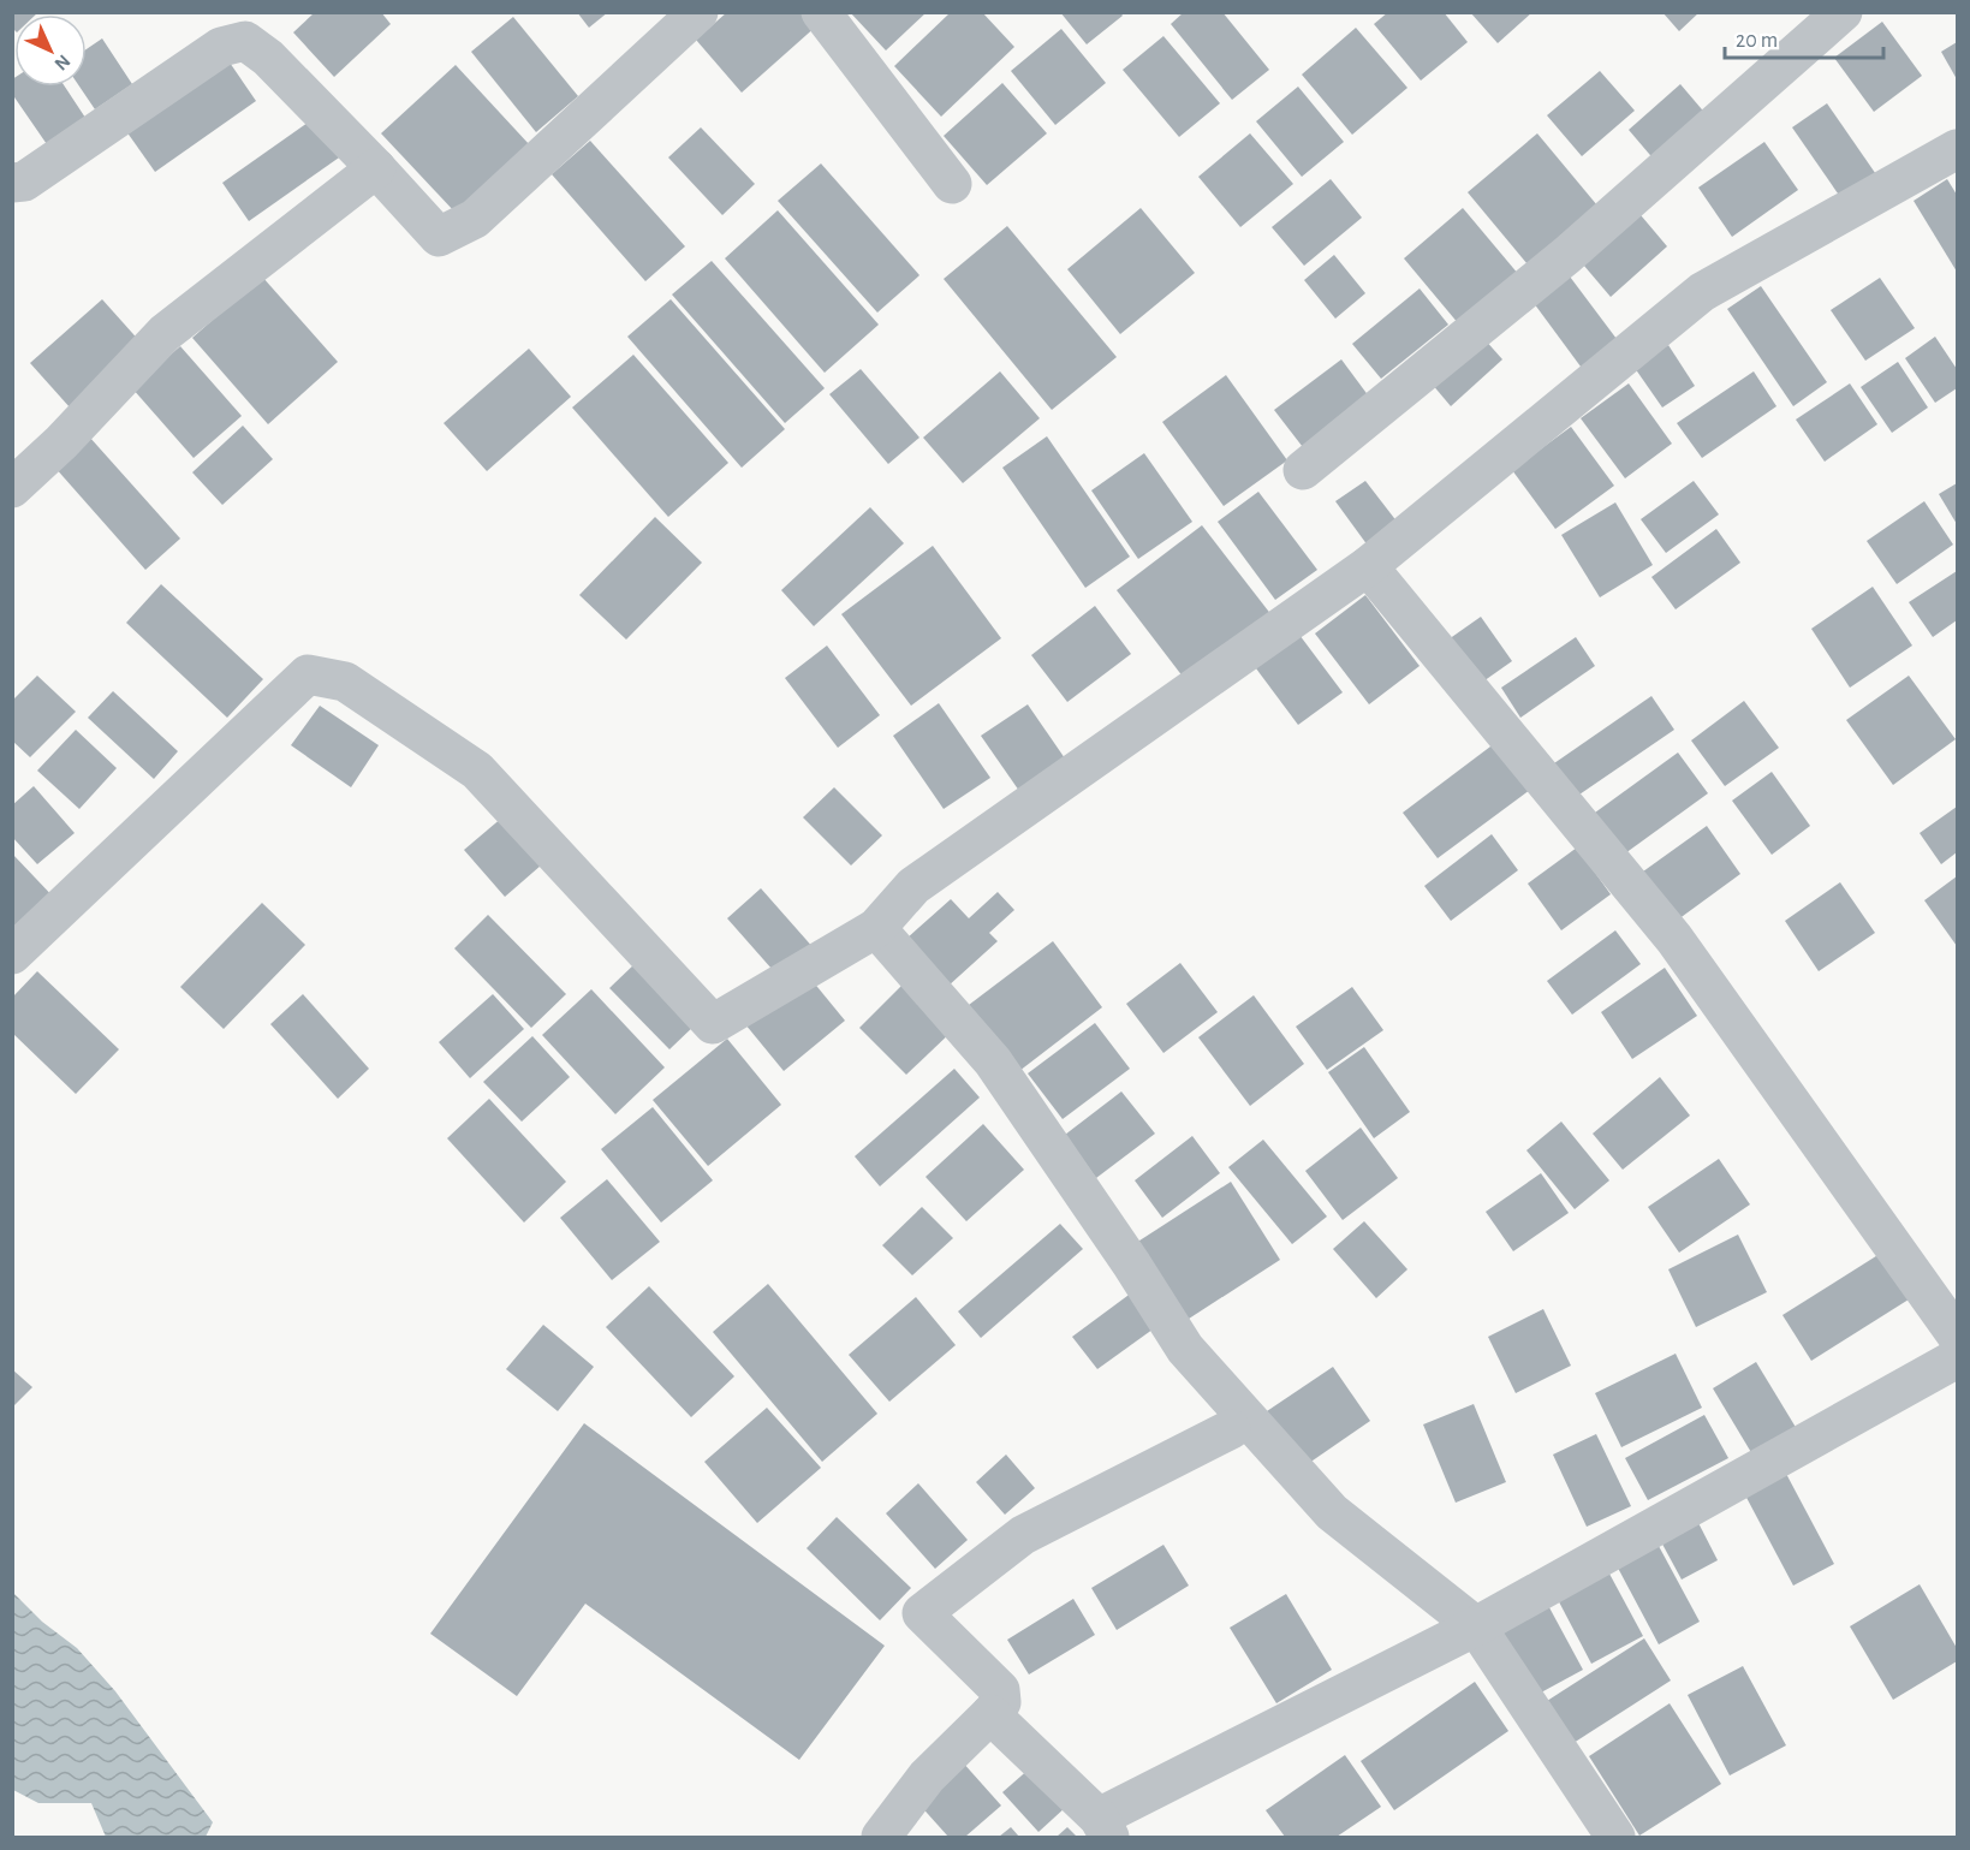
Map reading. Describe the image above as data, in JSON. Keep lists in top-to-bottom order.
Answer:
{
  "scale_bar": "20 m",
  "north": "bottom right"
}
